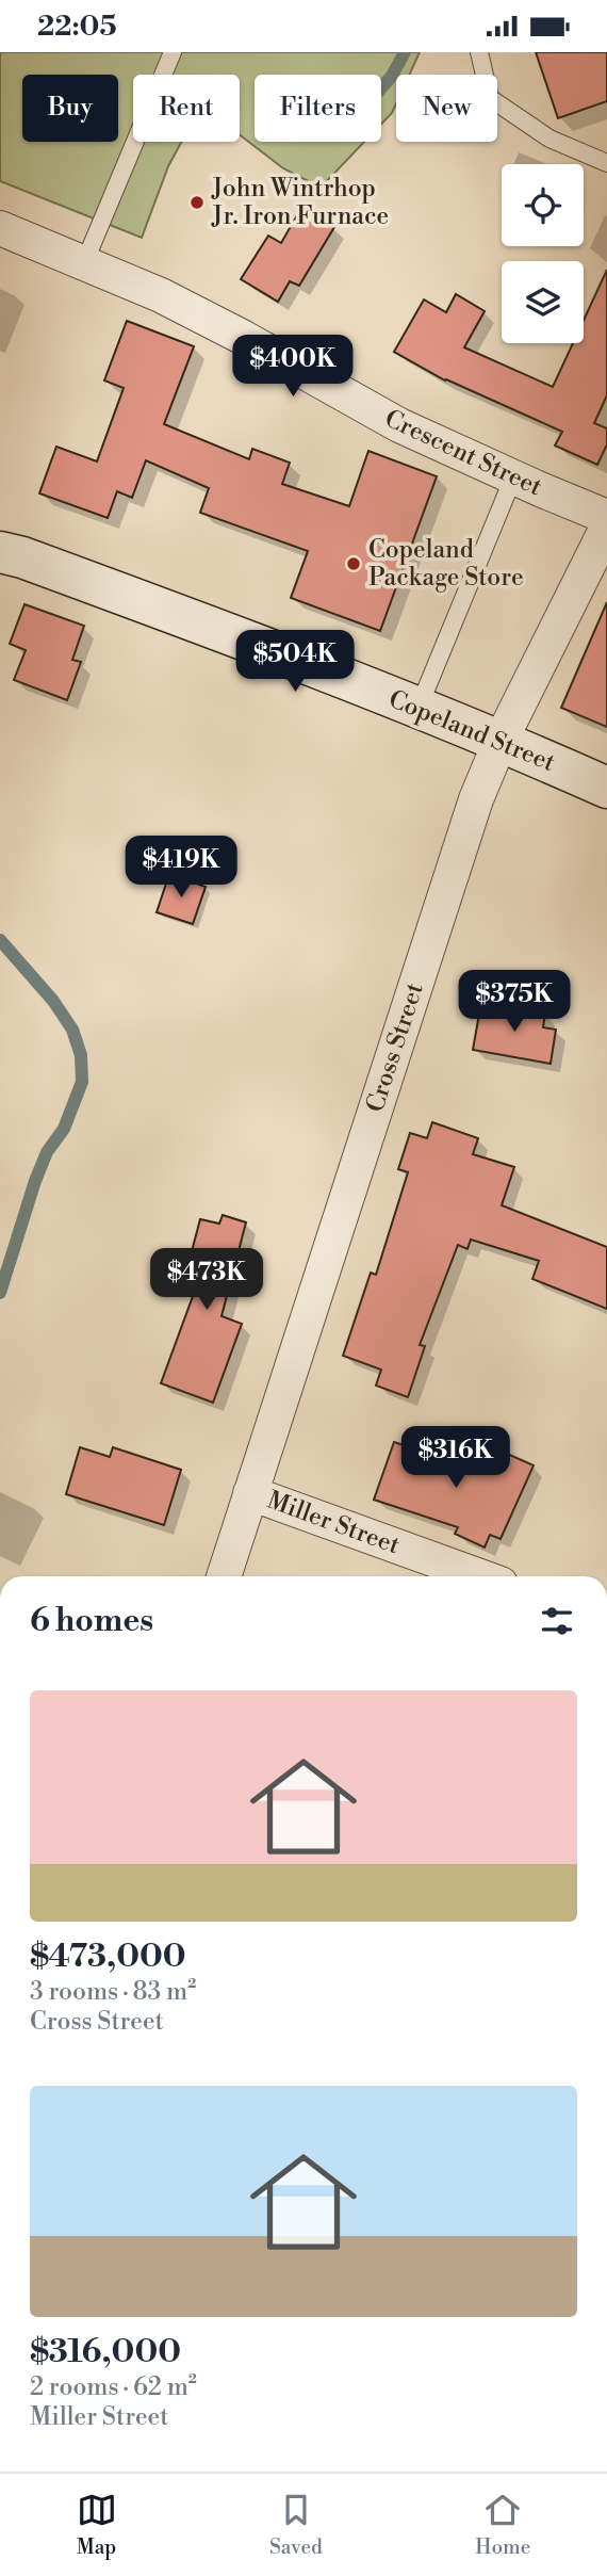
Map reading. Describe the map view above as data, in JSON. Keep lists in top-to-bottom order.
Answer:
{
  "streets": {
    "main road": ["Copeland Street"],
    "street": ["Crescent Street", "Cross Street", "Miller Street"]
  },
  "crossings": [
    ["Copeland Street", "Cross Street"],
    ["Cross Street", "Miller Street"]
  ],
  "places": ["John Wintrhop Jr. Iron Furnace", "Copeland Package Store"],
  "page": {
    "status": "22:05",
    "chip": [
      "Buy",
      "Rent",
      "Filters",
      "New"
    ],
    "price": [
      "$400K",
      "$504K",
      "$419K",
      "$375K",
      "$473K",
      "$316K"
    ],
    "heading": "6 homes",
    "list": [
      {
        "name": "$473,000",
        "note": "3 rooms · 83 m² · Cross Street"
      },
      {
        "name": "$316,000",
        "note": "2 rooms · 62 m² · Miller Street"
      }
    ],
    "tabs": ["Map", "Saved", "Home"]
  }
}
